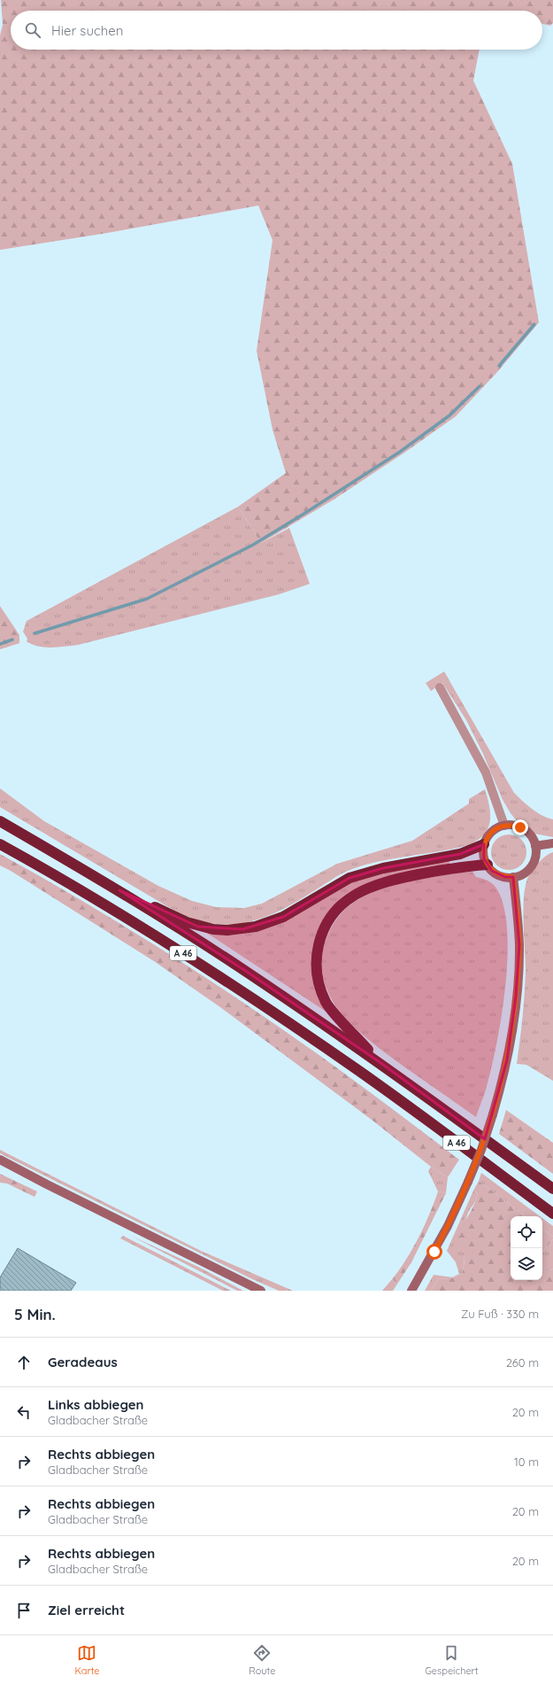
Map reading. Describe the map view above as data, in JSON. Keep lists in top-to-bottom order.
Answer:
{
  "streets": {
    "highway": ["A 46"]
  },
  "page": {
    "search": "Hier suchen",
    "heading": ["5 Min.", "Zu Fuß · 330 m"],
    "list": [
      ["Geradeaus", "260 m"],
      ["Links abbiegen", "Gladbacher Straße", "20 m"],
      ["Rechts abbiegen", "Gladbacher Straße", "10 m"],
      ["Rechts abbiegen", "Gladbacher Straße", "20 m"],
      ["Rechts abbiegen", "Gladbacher Straße", "20 m"],
      "Ziel erreicht"
    ],
    "nav": ["Karte", "Route", "Gespeichert"]
  }
}
